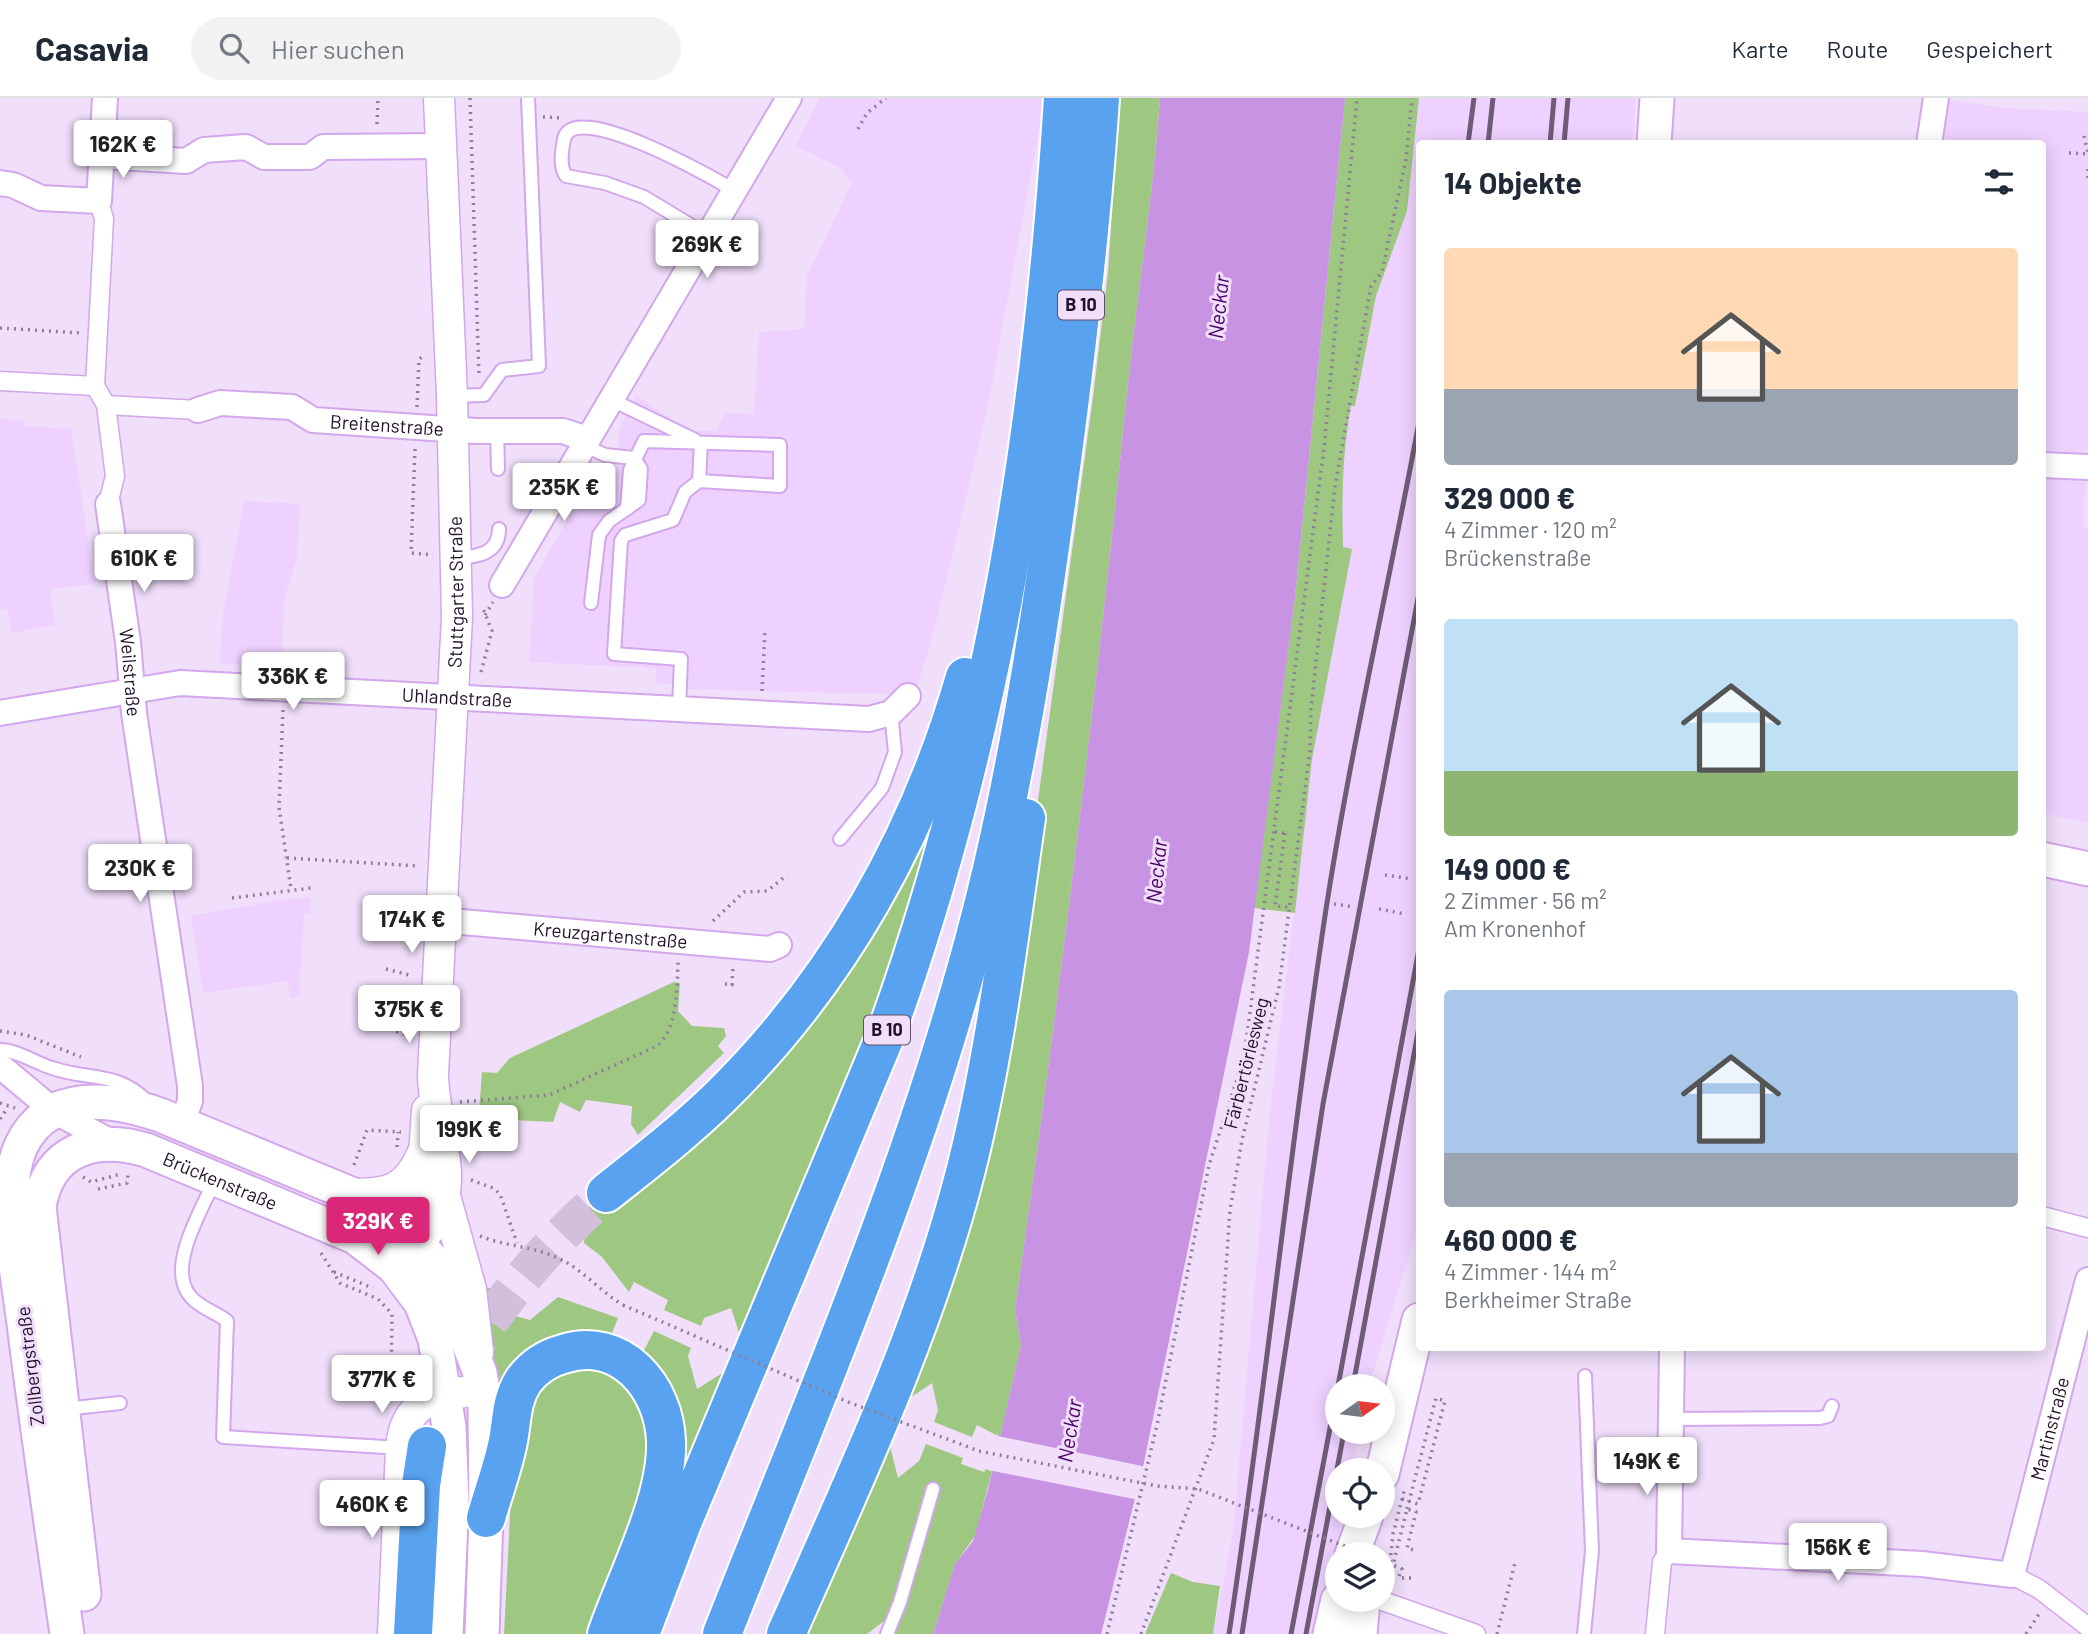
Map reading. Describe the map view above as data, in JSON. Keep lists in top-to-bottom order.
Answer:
{
  "streets": {
    "highway": ["B 10"],
    "main road": ["Brückenstraße", "Zollbergstraße"],
    "street": [
      "Breitenstraße",
      "Stuttgarter Straße",
      "Weilstraße",
      "Uhlandstraße",
      "Kreuzgartenstraße",
      "Martinstraße"
    ],
    "path": ["Färbertörlesweg"]
  },
  "crossings": [
    ["Breitenstraße", "Stuttgarter Straße"],
    ["Breitenstraße", "Weilstraße"],
    ["Stuttgarter Straße", "Uhlandstraße"],
    ["Stuttgarter Straße", "Kreuzgartenstraße"],
    ["Stuttgarter Straße", "Brückenstraße"],
    ["Weilstraße", "Uhlandstraße"],
    ["Weilstraße", "Brückenstraße"],
    ["Brückenstraße", "Zollbergstraße"]
  ],
  "water": ["Neckar"],
  "north": "right",
  "page": {
    "header": "Casavia",
    "search": "Hier suchen",
    "nav": ["Karte", "Route", "Gespeichert"],
    "price": [
      "162K €",
      "269K €",
      "235K €",
      "610K €",
      "336K €",
      "230K €",
      "174K €",
      "375K €",
      "199K €",
      "329K €",
      "377K €",
      "149K €",
      "460K €",
      "156K €"
    ],
    "heading": "14 Objekte",
    "list": [
      {
        "name": "329 000 €",
        "note": "4 Zimmer · 120 m² · Brückenstraße"
      },
      {
        "name": "149 000 €",
        "note": "2 Zimmer · 56 m² · Am Kronenhof"
      },
      {
        "name": "460 000 €",
        "note": "4 Zimmer · 144 m² · Berkheimer Straße"
      }
    ]
  }
}
